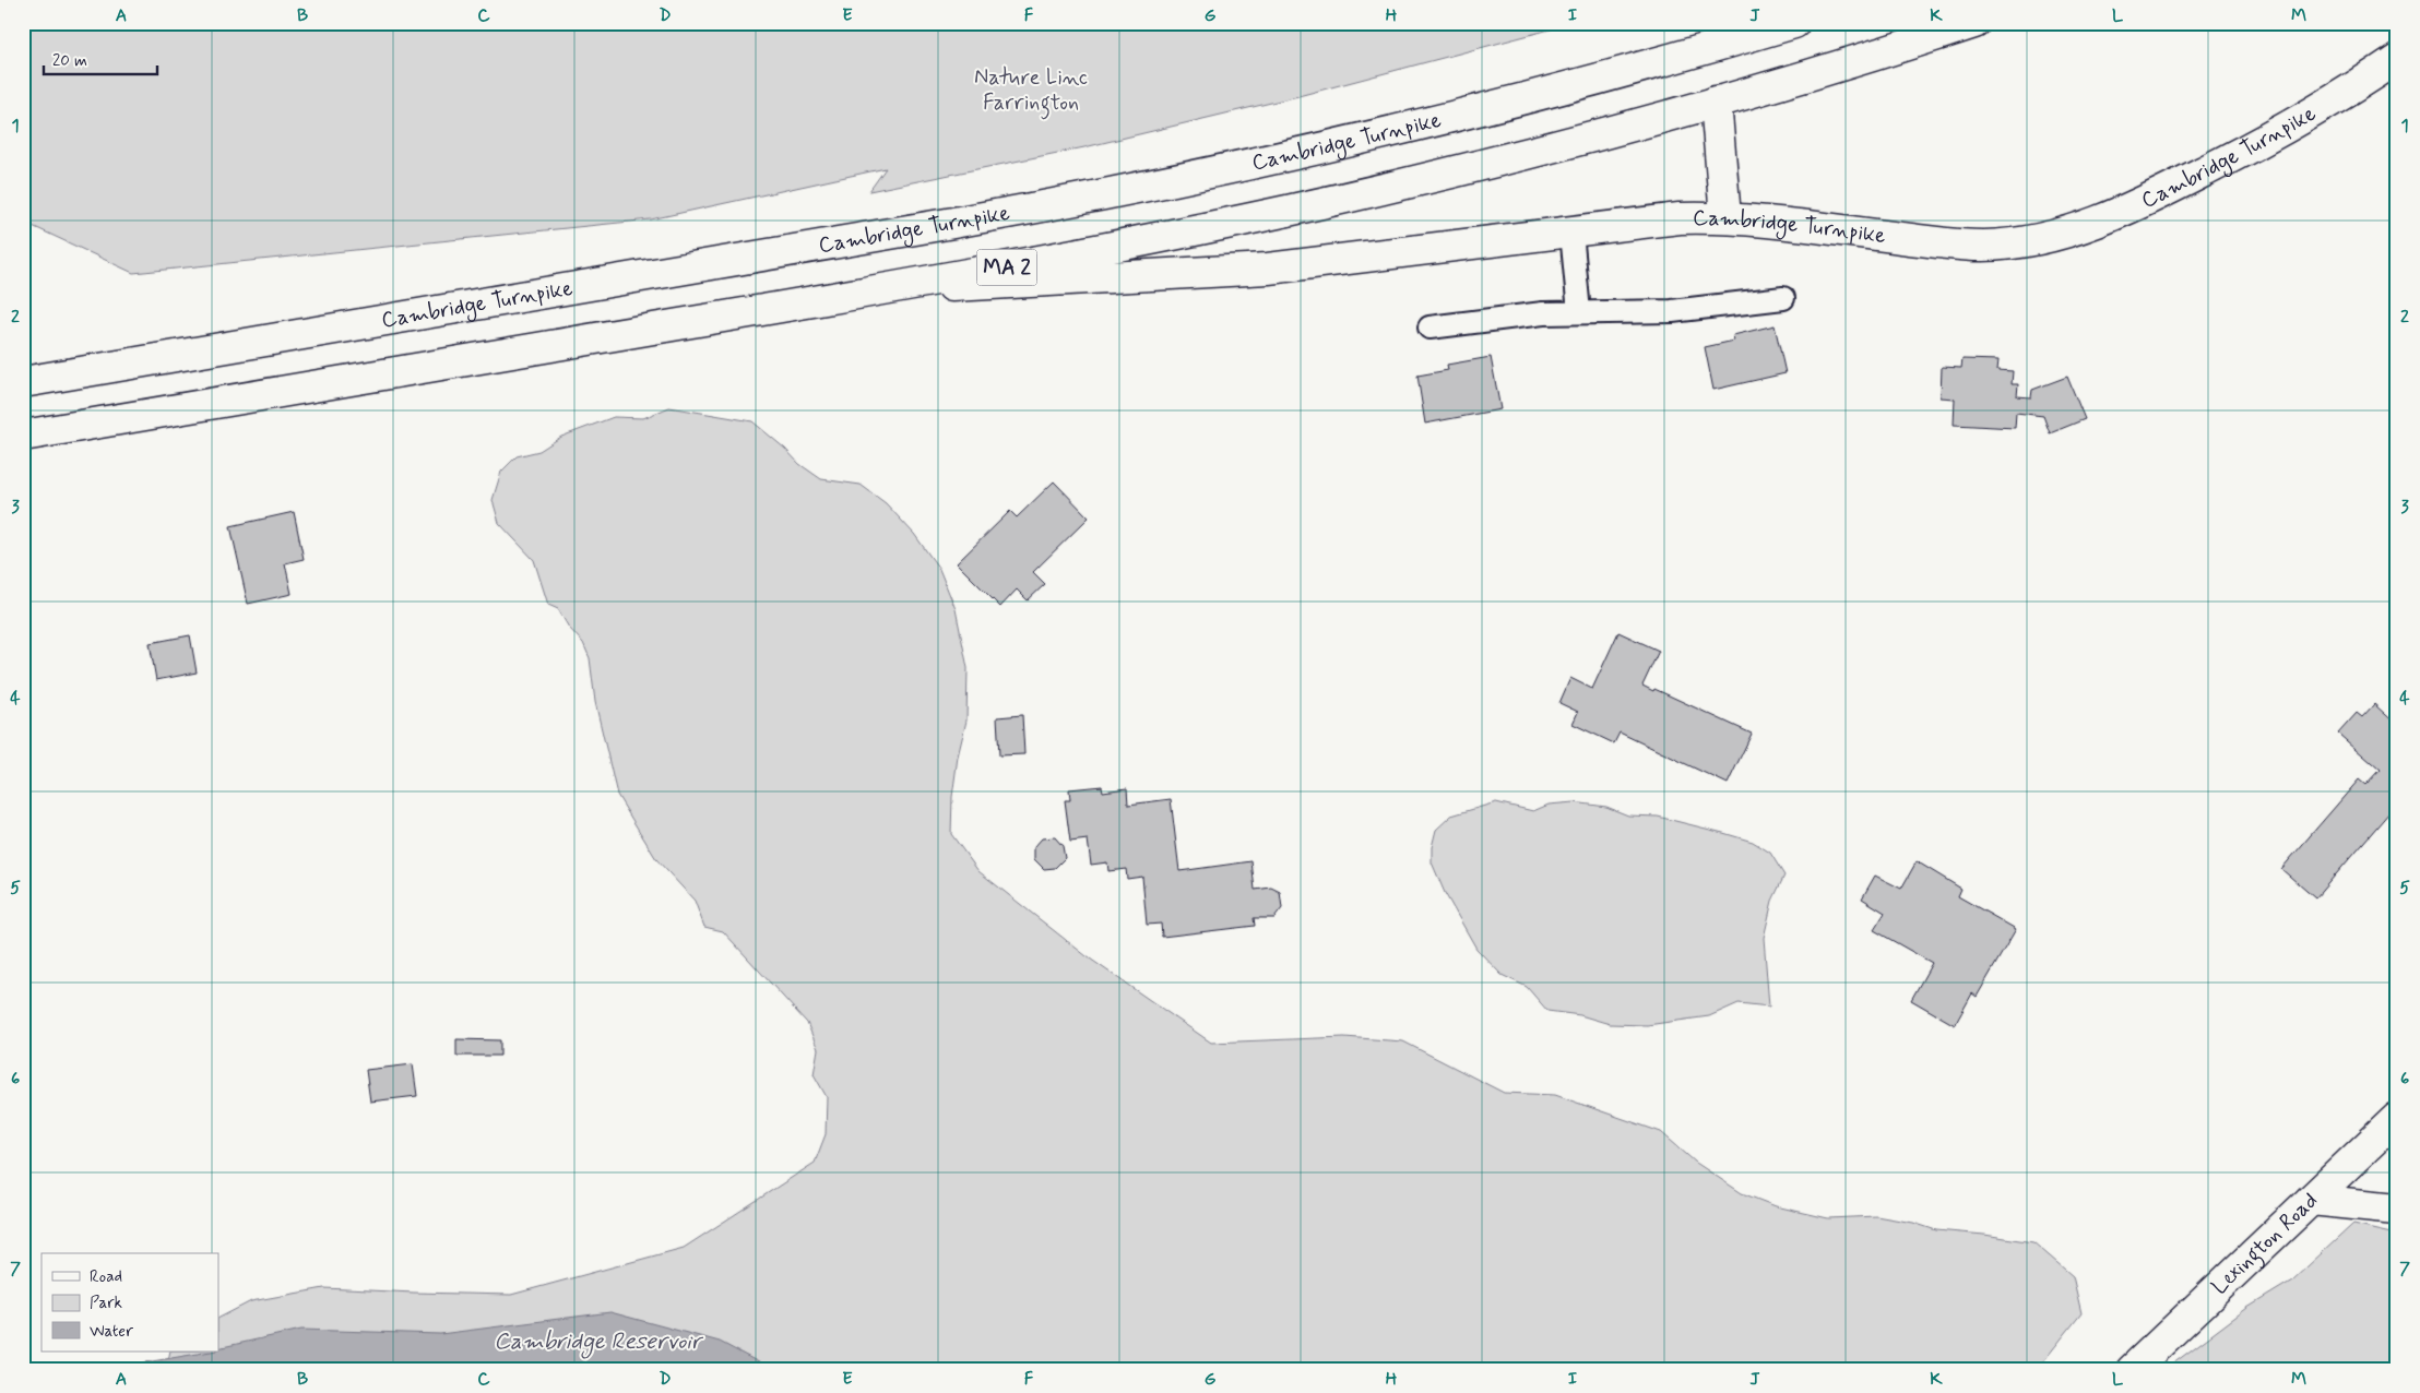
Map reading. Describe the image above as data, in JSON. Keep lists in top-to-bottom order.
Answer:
{
  "streets": {
    "main road": ["Cambridge Turnpike", "MA 2", "Lexington Road"]
  },
  "water": ["Cambridge Reservoir"],
  "parks": ["Nature Linc Farrington"],
  "legend": ["Road", "Park", "Water"],
  "scale_bar": "20 m",
  "grid": {
    "columns": [
      "A",
      "B",
      "C",
      "D",
      "E",
      "F",
      "G",
      "H",
      "I",
      "J",
      "K",
      "L",
      "M"
    ],
    "rows": [
      "1",
      "2",
      "3",
      "4",
      "5",
      "6",
      "7"
    ]
  }
}
